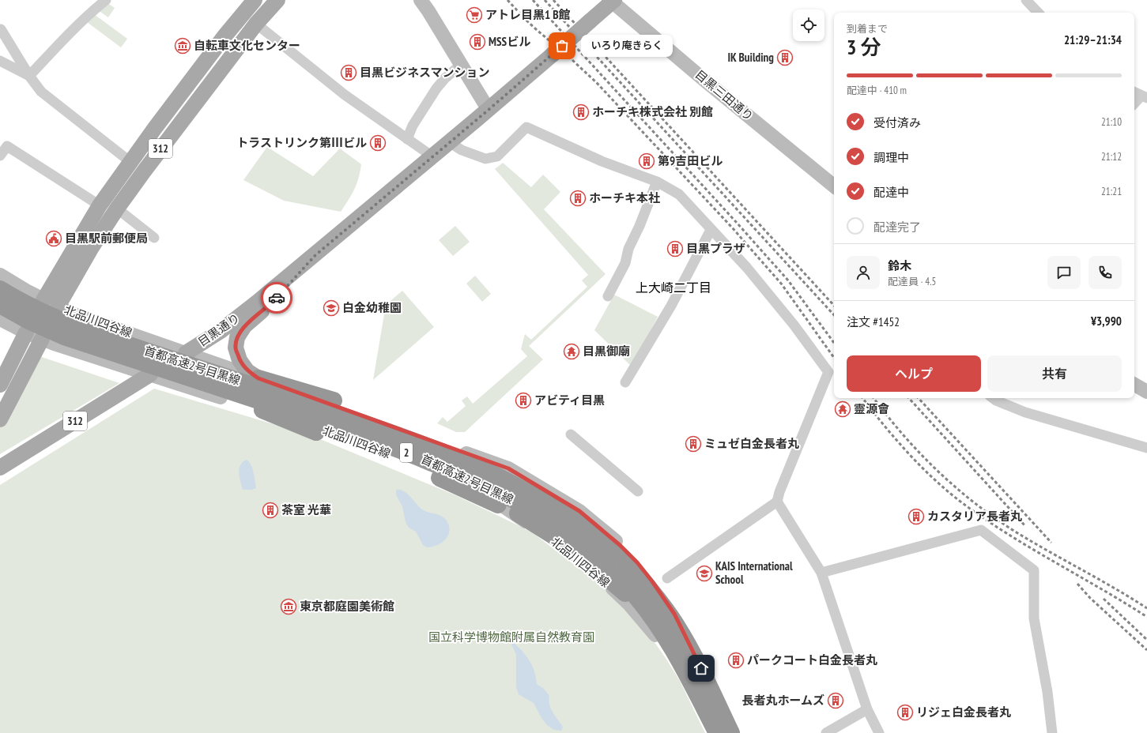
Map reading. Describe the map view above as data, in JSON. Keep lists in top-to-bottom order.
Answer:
{
  "streets": {
    "highway": ["首都高速2号目黒線", "2"],
    "main road": [
      "目黒三田通り",
      "312",
      "北品川四谷線",
      "目黒通り"
    ]
  },
  "crossings": [
    ["目黒三田通り", "目黒通り"],
    ["312", "北品川四谷線"],
    ["北品川四谷線", "目黒通り"],
    ["北品川四谷線", "首都高速2号目黒線"]
  ],
  "districts": ["上大崎二丁目"],
  "parks": ["国立科学博物館附属自然教育園"],
  "places": {
    "supermarket": ["アトレ目黒1 B館"],
    "building": [
      "MSSビル",
      "IK Building",
      "目黒ビジネスマンション",
      "ホーチキ株式会社 別館",
      "トラストリンク第Ⅲビル",
      "第9吉田ビル",
      "ホーチキ本社",
      "目黒プラザ",
      "アビティ目黒",
      "ミュゼ白金長者丸",
      "茶室 光華",
      "カスタリア長者丸",
      "パークコート白金長者丸",
      "長者丸ホームズ",
      "リジェ白金長者丸"
    ],
    "museum": ["自転車文化センター", "東京都庭園美術館"],
    "other": ["いろり庵きらく"],
    "public building": ["目黒駅前郵便局"],
    "school or university": ["白金幼稚園", "KAIS International School"],
    "temple": ["目黒御廟", "靈源會"]
  },
  "page": {
    "heading": ["3 分", "到着まで", "21:29–21:34"],
    "panel": [
      "鈴木",
      "配達員 · 4.5",
      "注文 #1452",
      "¥3,990"
    ],
    "bubble": "いろり庵きらく",
    "bar": "配達中 · 410 m",
    "list": [
      ["受付済み", "21:10"],
      ["調理中", "21:12"],
      ["配達中", "21:21"],
      "配達完了"
    ],
    "buttons": ["ヘルプ", "共有"]
  }
}
